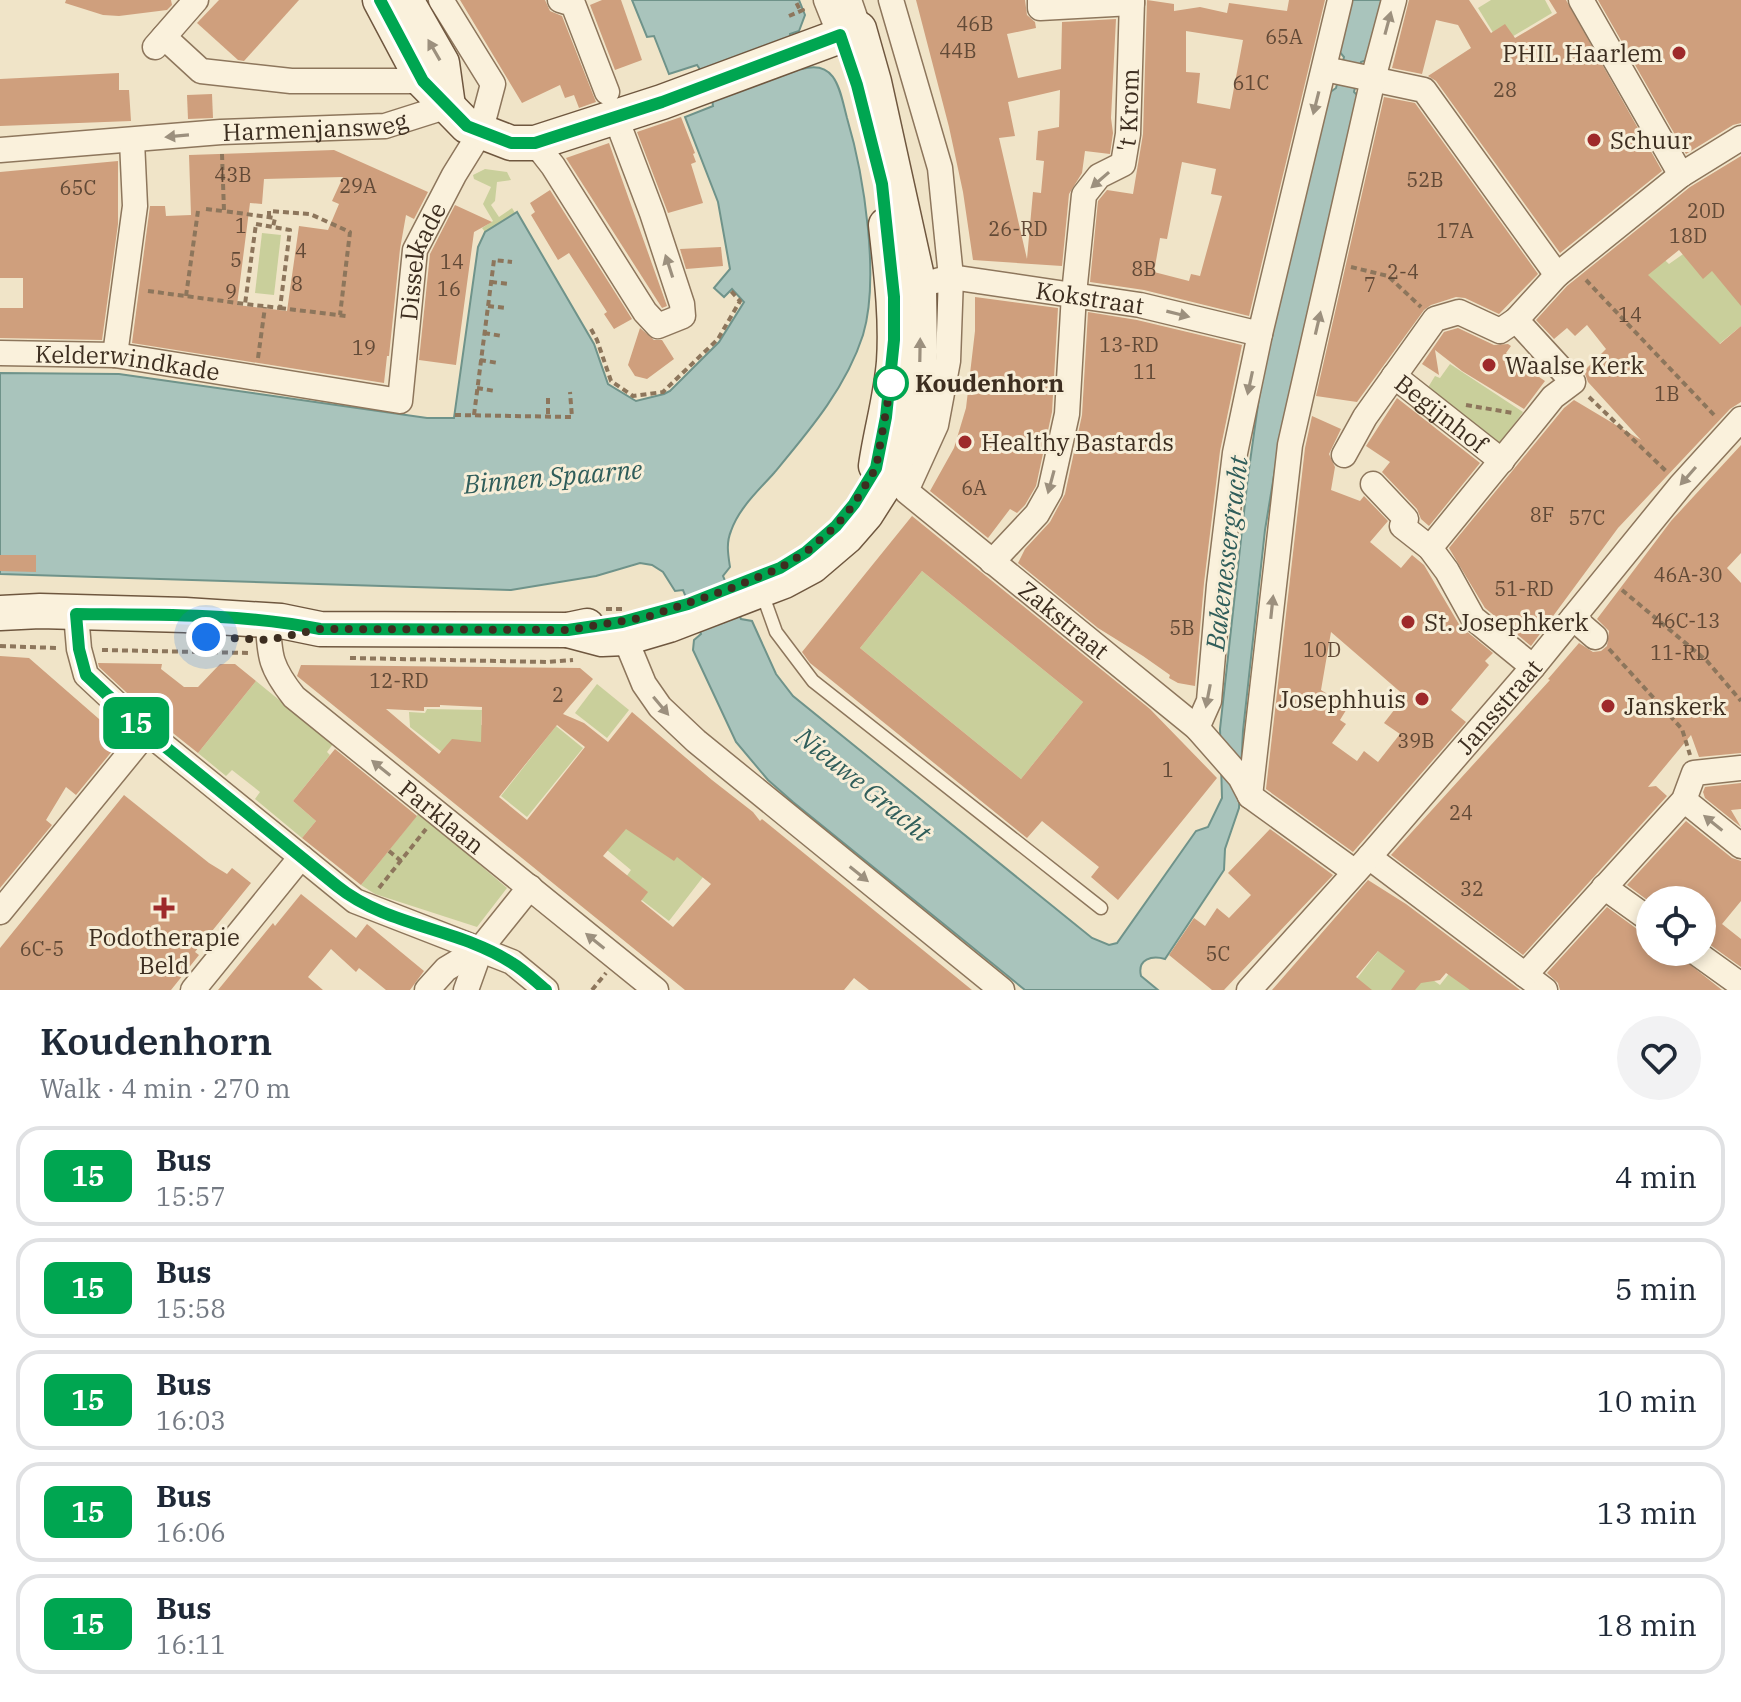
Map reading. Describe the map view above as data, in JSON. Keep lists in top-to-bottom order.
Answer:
{
  "streets": {
    "street": [
      "'t Krom",
      "Harmenjansweg",
      "Disselkade",
      "Kokstraat",
      "Kelderwindkade",
      "Begijnhof",
      "Zakstraat",
      "Jansstraat",
      "Parklaan"
    ]
  },
  "crossings": [
    ["'t Krom", "Kokstraat"],
    ["'t Krom", "Zakstraat"],
    ["Disselkade", "Kelderwindkade"],
    ["Zakstraat", "Jansstraat"]
  ],
  "one_way": ["Kokstraat"],
  "water": ["Binnen Spaarne", "Bakenessergracht", "Nieuwe Gracht"],
  "places": {
    "other": [
      "PHIL Haarlem",
      "Schuur",
      "Waalse Kerk",
      "Koudenhorn",
      "Healthy Bastards",
      "St. Josephkerk",
      "Josephhuis",
      "Janskerk"
    ],
    "health": ["Podotherapie Beld"]
  },
  "lines": ["bus line 15"],
  "house_numbers": [
    "46B",
    "65A",
    "44B",
    "61C",
    "28",
    "43B",
    "52B",
    "29A",
    "65C",
    "20D",
    "1",
    "26-RD",
    "17A",
    "18D",
    "4",
    "5",
    "14",
    "8B",
    "2-4",
    "8",
    "7",
    "16",
    "9",
    "14",
    "13-RD",
    "19",
    "11",
    "1B",
    "6A",
    "8F",
    "57C",
    "46A-30",
    "51-RD",
    "46C-13",
    "5B",
    "10D",
    "11-RD",
    "12-RD",
    "2",
    "39B",
    "1",
    "24",
    "32",
    "6C-5",
    "5C"
  ],
  "page": {
    "on_map": "15",
    "heading": ["Koudenhorn", "Walk · 4 min · 270 m"],
    "list": [
      {
        "mark": "15",
        "name": "Bus",
        "note": "15:57",
        "value": "4 min"
      },
      {
        "mark": "15",
        "name": "Bus",
        "note": "15:58",
        "value": "5 min"
      },
      {
        "mark": "15",
        "name": "Bus",
        "note": "16:03",
        "value": "10 min"
      },
      {
        "mark": "15",
        "name": "Bus",
        "note": "16:06",
        "value": "13 min"
      },
      {
        "mark": "15",
        "name": "Bus",
        "note": "16:11",
        "value": "18 min"
      }
    ]
  }
}
